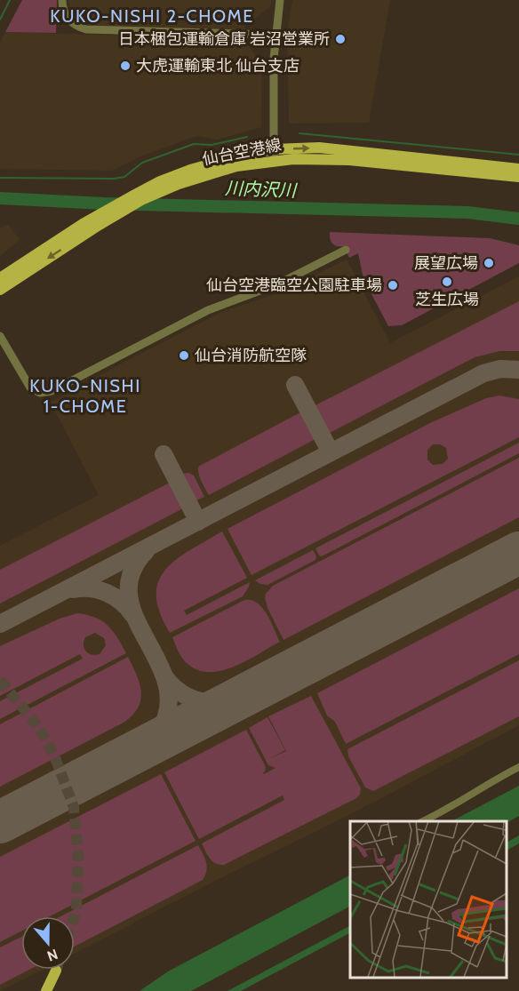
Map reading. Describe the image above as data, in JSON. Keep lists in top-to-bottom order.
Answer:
{
  "streets": {
    "main road": ["仙台空港線"]
  },
  "districts": ["KUKO-NISHI 2-CHOME", "KUKO-NISHI 1-CHOME"],
  "water": ["川内沢川"],
  "places": [
    "日本梱包運輸倉庫 岩沼営業所",
    "大虎運輸東北 仙台支店",
    "展望広場",
    "芝生広場",
    "仙台空港臨空公園駐車場",
    "仙台消防航空隊"
  ],
  "north": "bottom"
}
